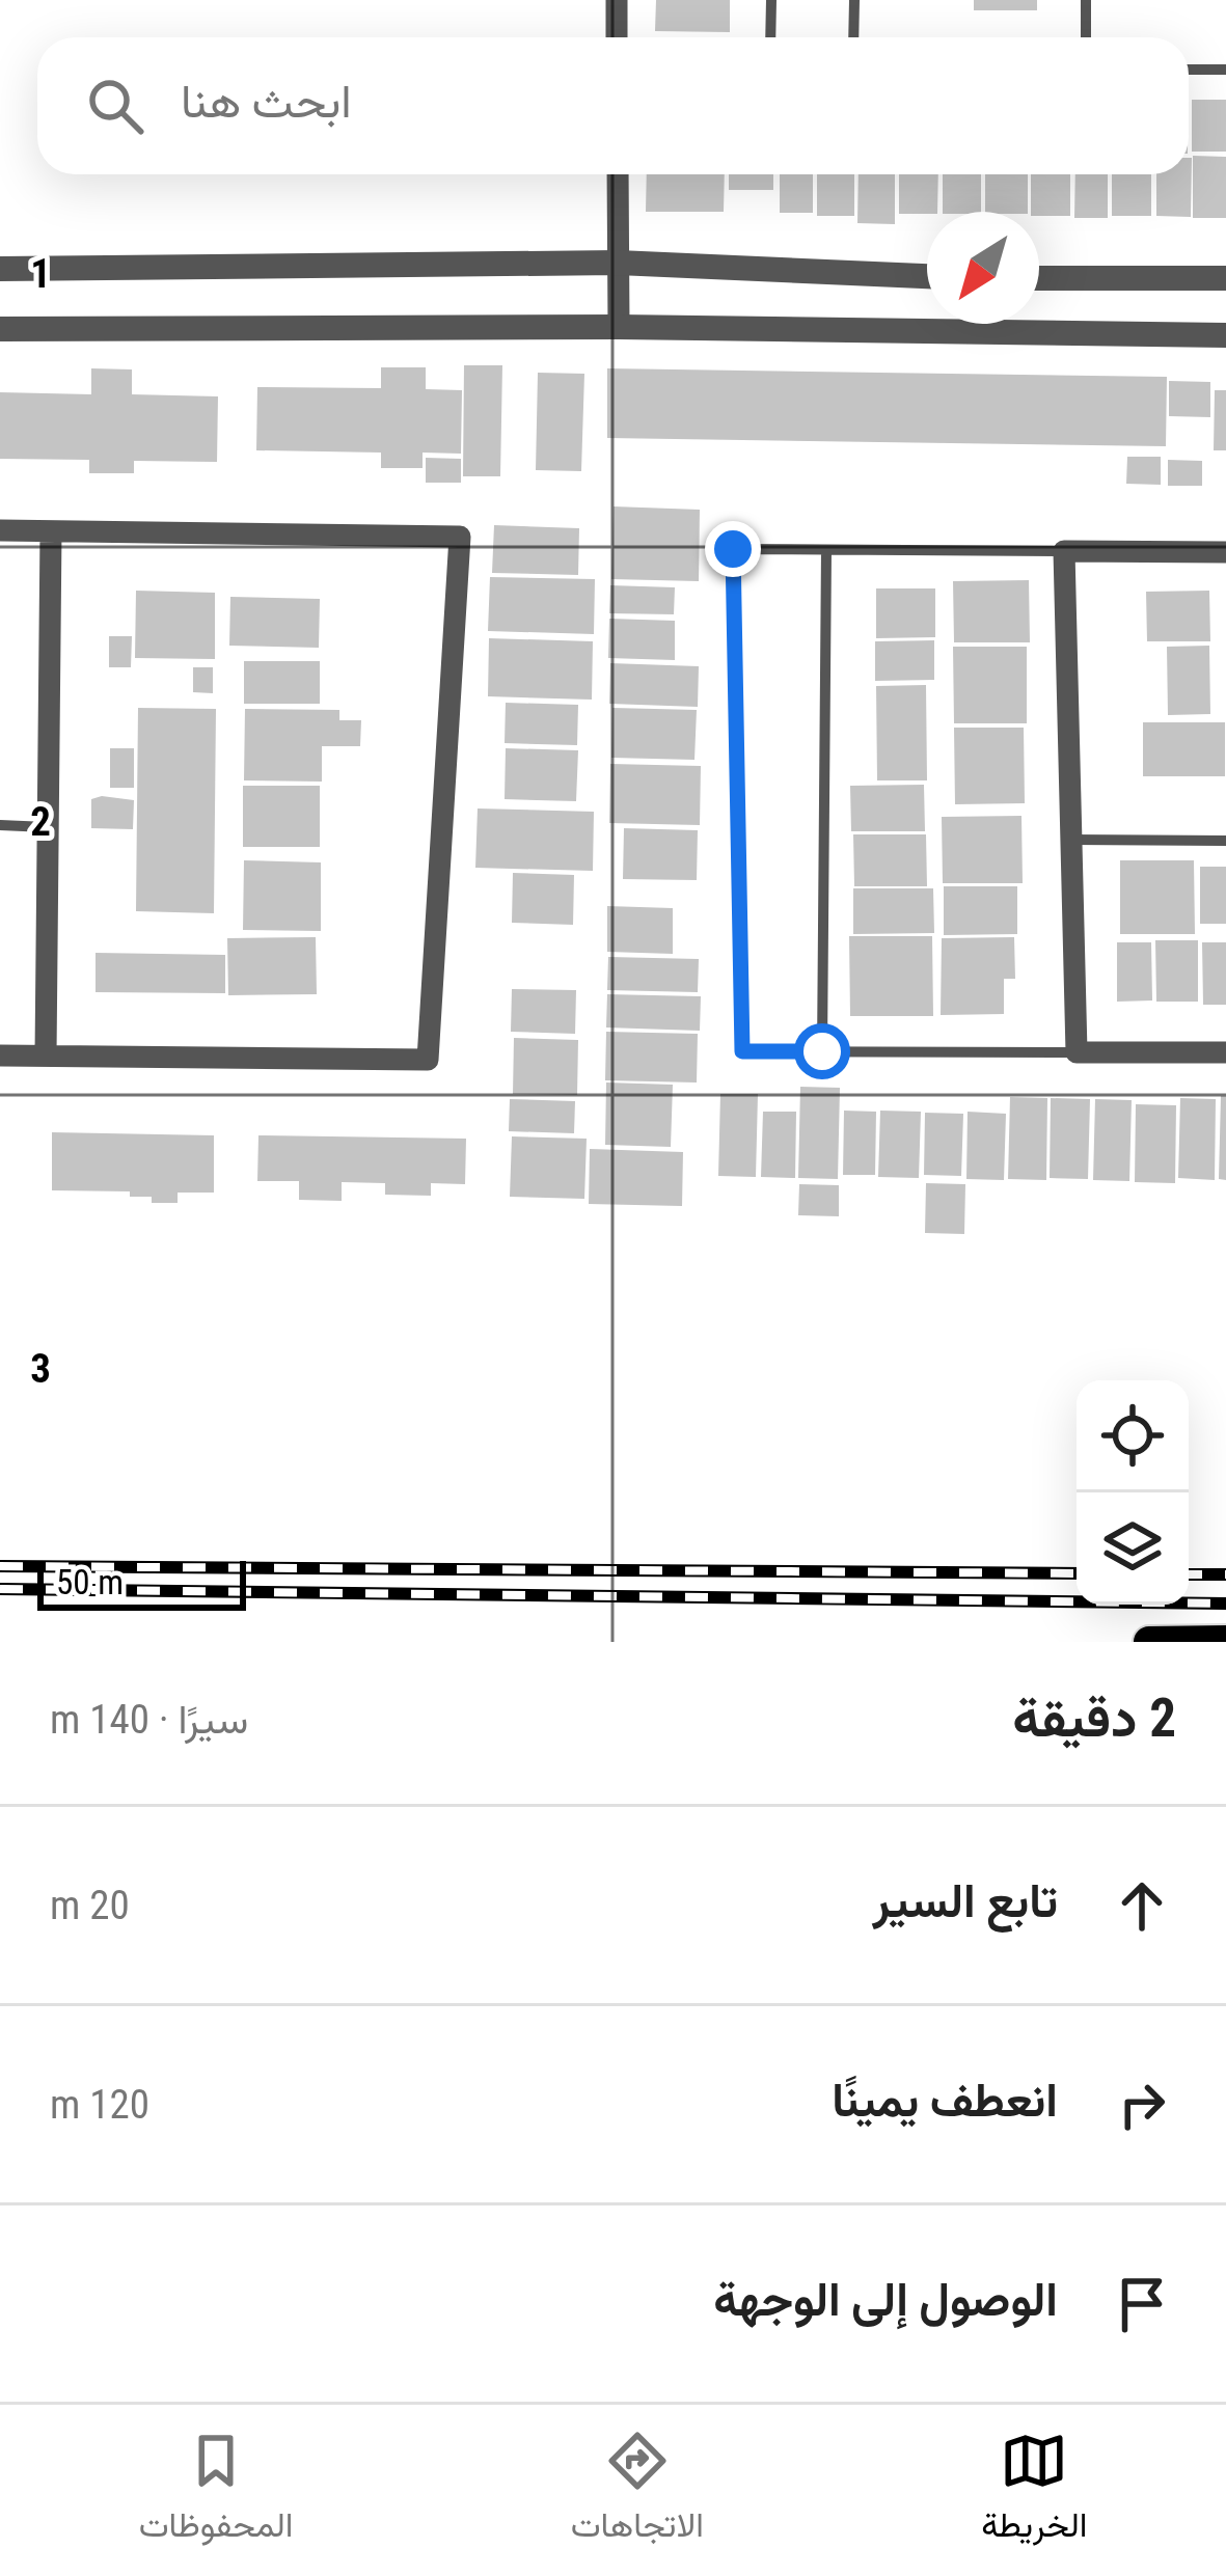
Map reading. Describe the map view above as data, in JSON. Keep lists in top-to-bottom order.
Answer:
{
  "scale_bar": "50 m",
  "north": "bottom left",
  "page": {
    "search": "ابحث هنا",
    "scale": "50 m",
    "heading": ["2 دقيقة", "سيرًا · 140 m"],
    "list": [
      ["تابع السير", "20 m"],
      ["انعطف يمينًا", "120 m"],
      "الوصول إلى الوجهة"
    ],
    "nav": ["الخريطة", "الاتجاهات", "المحفوظات"]
  },
  "grid": {
    "rows": ["1", "2", "3"]
  }
}
